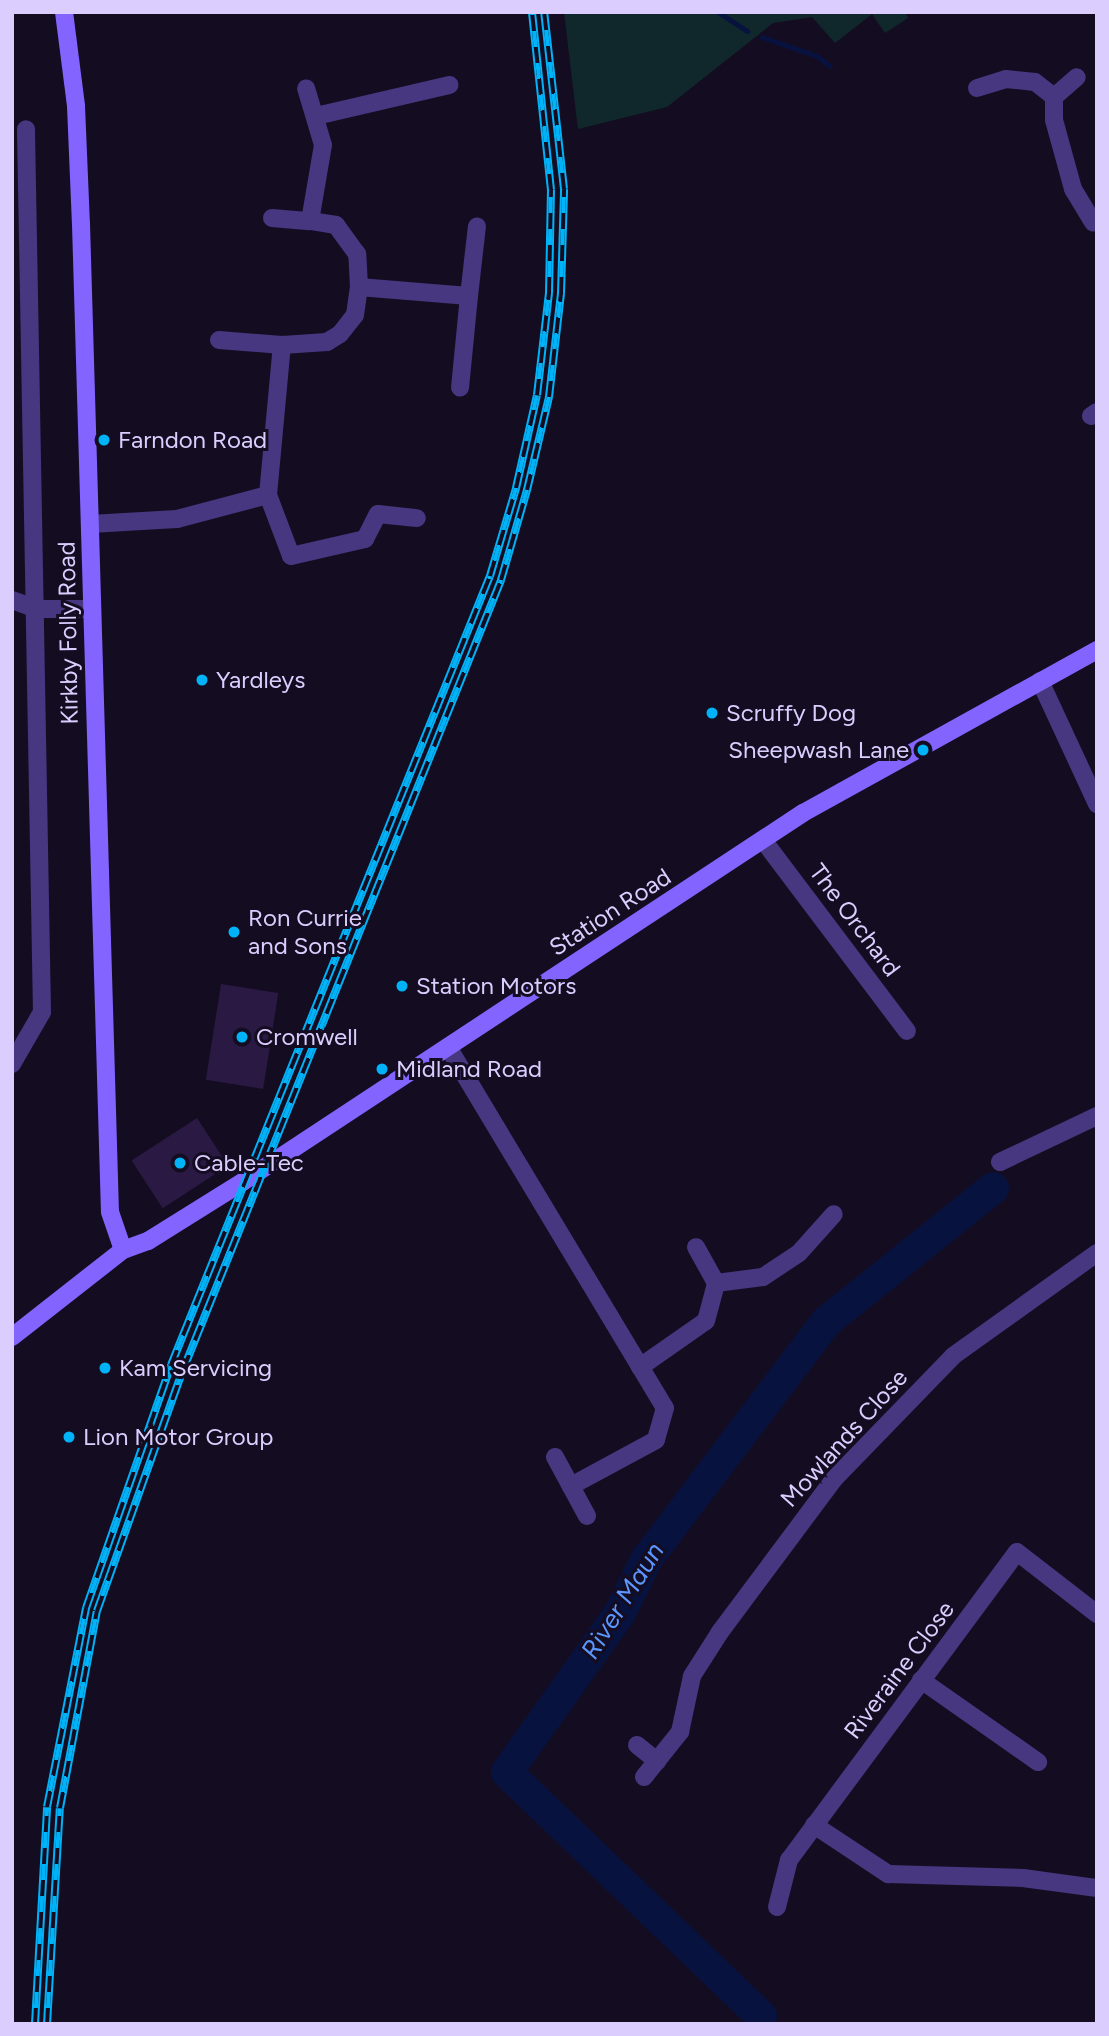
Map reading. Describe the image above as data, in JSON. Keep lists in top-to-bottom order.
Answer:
{
  "streets": {
    "main road": ["Kirkby Folly Road", "Station Road"],
    "street": ["The Orchard", "Mowlands Close", "Riveraine Close"]
  },
  "crossings": [
    ["Kirkby Folly Road", "Station Road"],
    ["Station Road", "The Orchard"]
  ],
  "water": ["River Maun"],
  "places": [
    "Farndon Road",
    "Yardleys",
    "Scruffy Dog",
    "Sheepwash Lane",
    "Ron Currie and Sons",
    "Station Motors",
    "Cromwell",
    "Midland Road",
    "Cable-Tec",
    "Kam Servicing",
    "Lion Motor Group"
  ]
}
